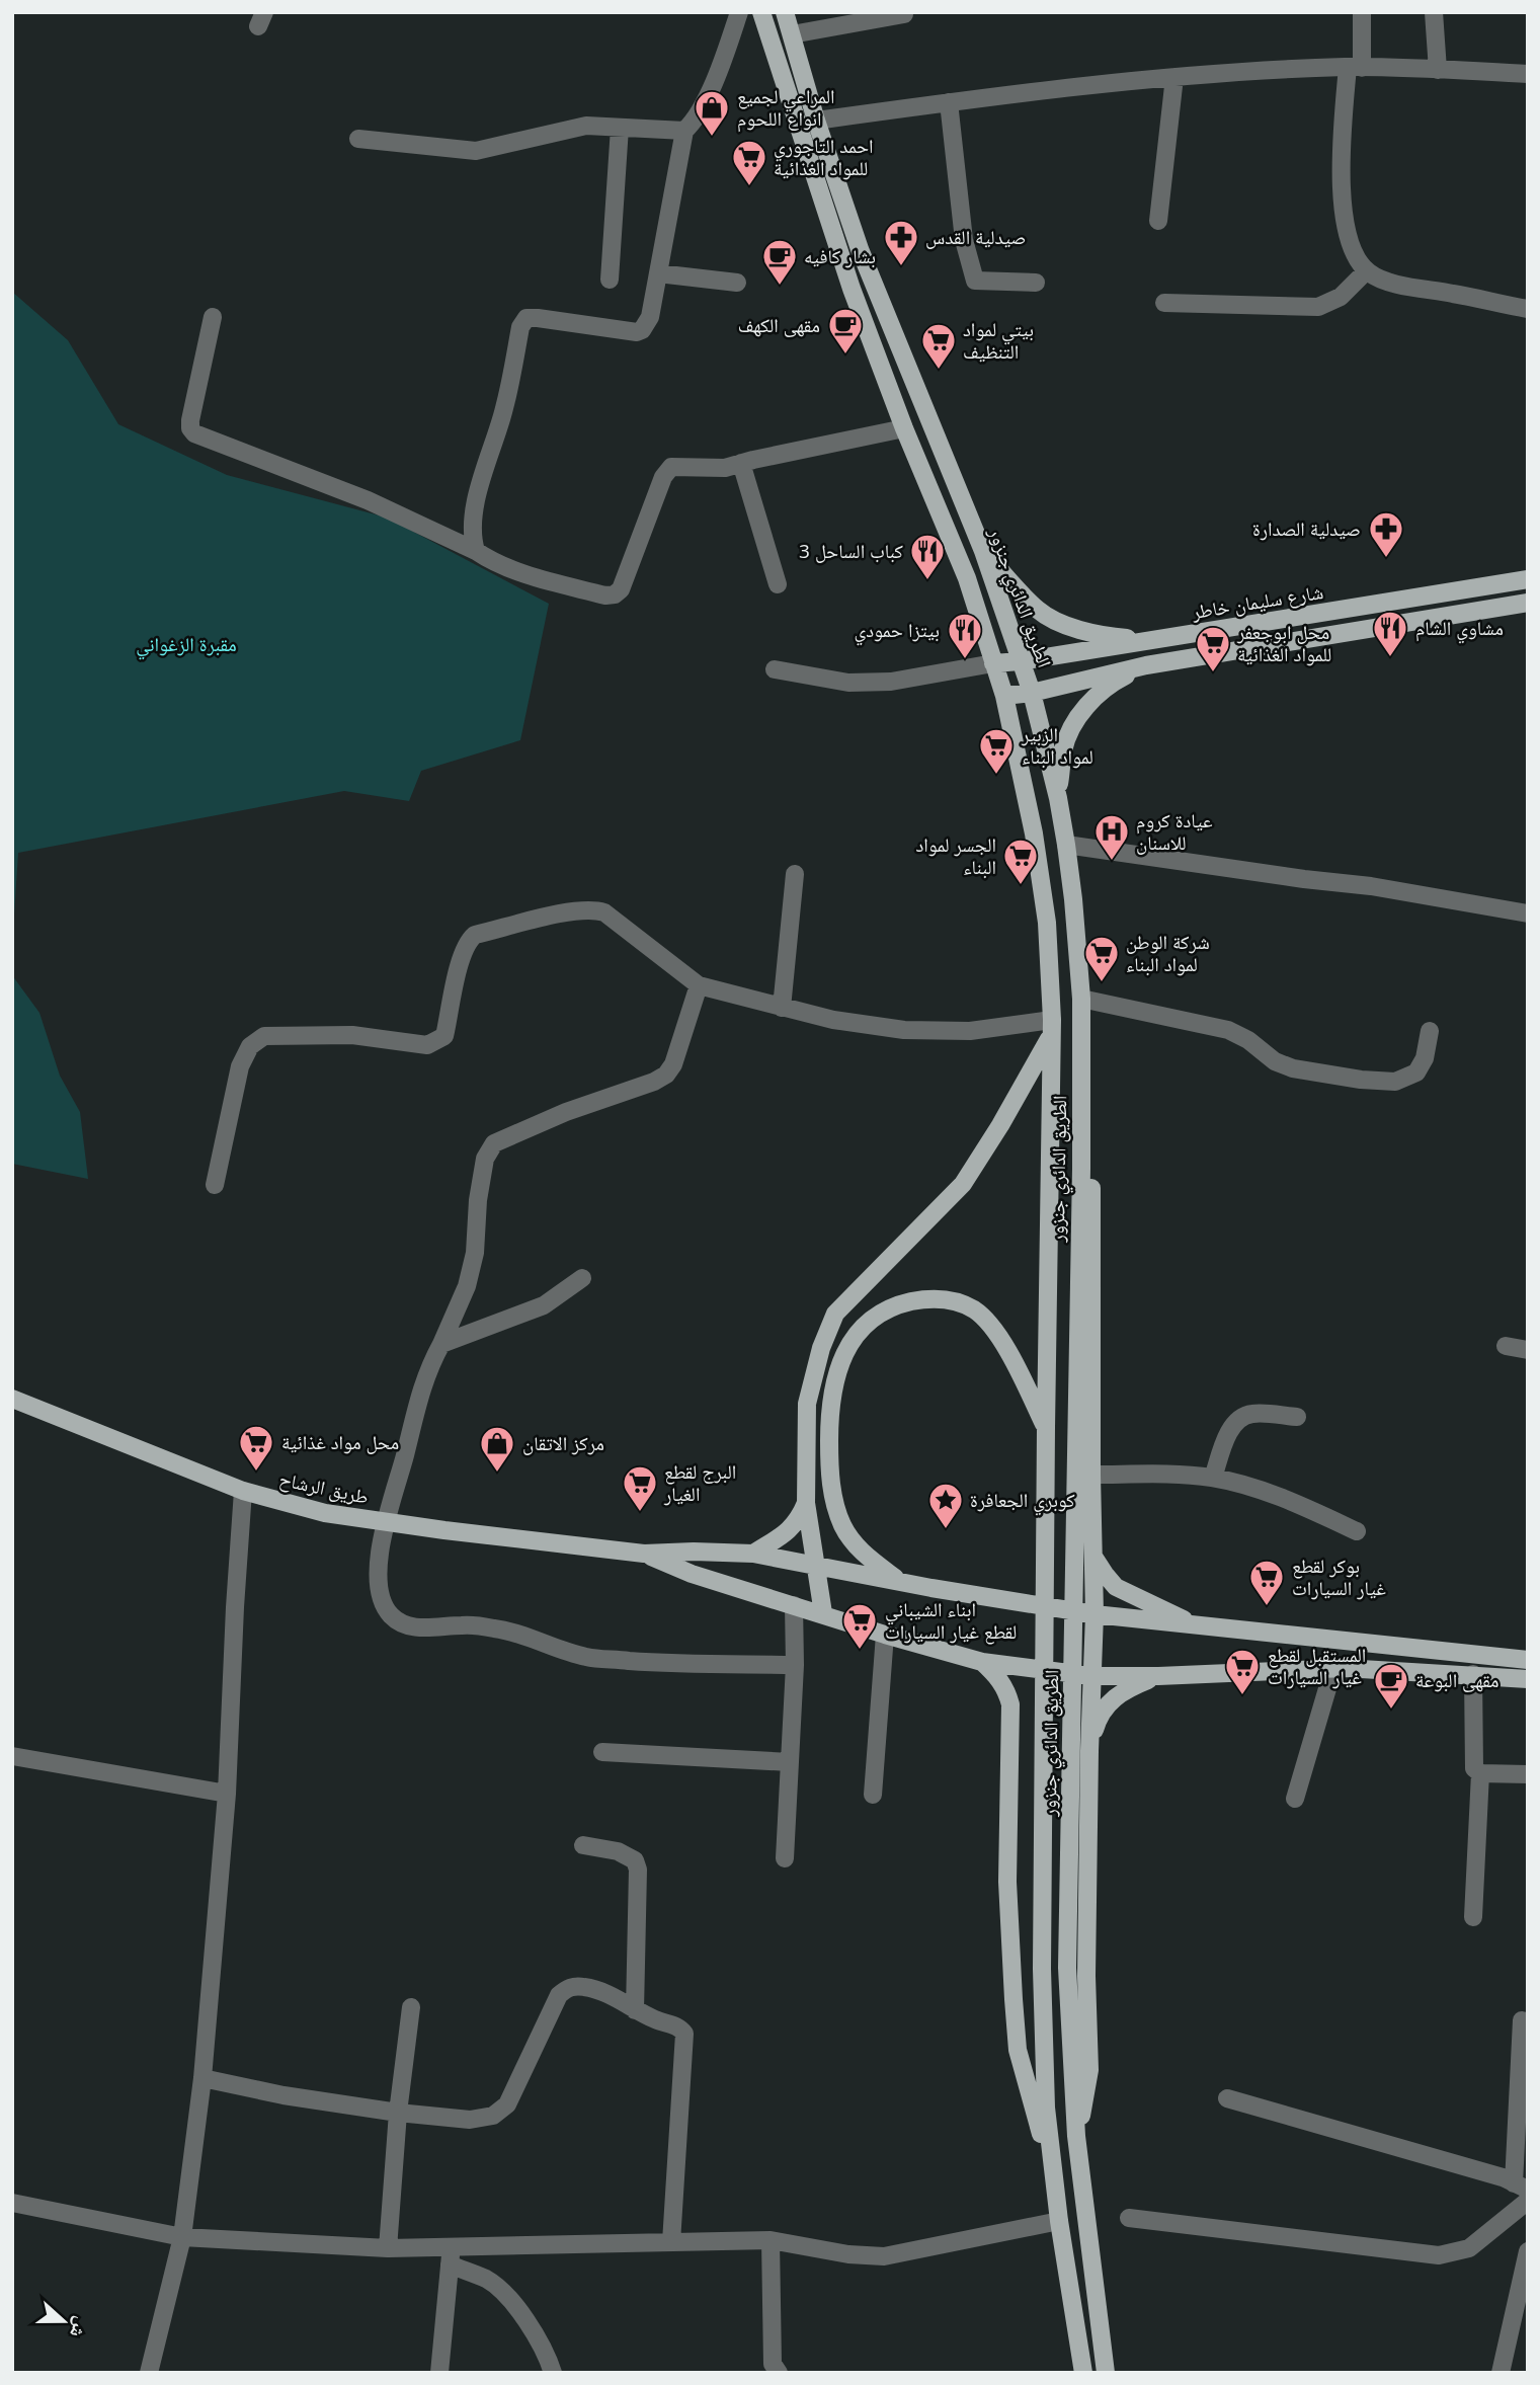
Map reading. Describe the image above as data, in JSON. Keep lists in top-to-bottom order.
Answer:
{
  "streets": {
    "main road": ["الطريق الدائري جنزور", "شارع سليمان خاطر", "طريق الرشاح"]
  },
  "crossings": [
    ["الطريق الدائري جنزور", "شارع سليمان خاطر"]
  ],
  "parks": ["مقبرة الزغواني"],
  "places": {
    "shop": ["المراعي لجميع انواع اللحوم", "مركز الاتقان"],
    "supermarket": [
      "احمد التاجوري للمواد الغذائية",
      "بيتي لمواد التنظيف",
      "محل ابوجعفر للمواد الغذائية",
      "الزبير لمواد البناء",
      "الجسر لمواد البناء",
      "شركة الوطن لمواد البناء",
      "محل مواد غذائية",
      "البرج لقطع الغيار",
      "بوكر لقطع غيار السيارات",
      "ابناء الشيباني لقطع غيار السيارات",
      "المستقبل لقطع غيار السيارات"
    ],
    "pharmacy": ["صيدلية القدس", "صيدلية الصدارة"],
    "cafe": ["بشار كافيه", "مقهى الكهف", "مقهى البوعة"],
    "restaurant": ["كباب الساحل 3", "مشاوي الشام", "بيتزا حمودي"],
    "hospital": ["عيادة كروم للاسنان"],
    "place": ["كوبري الجعافرة"]
  },
  "north": "right"
}
